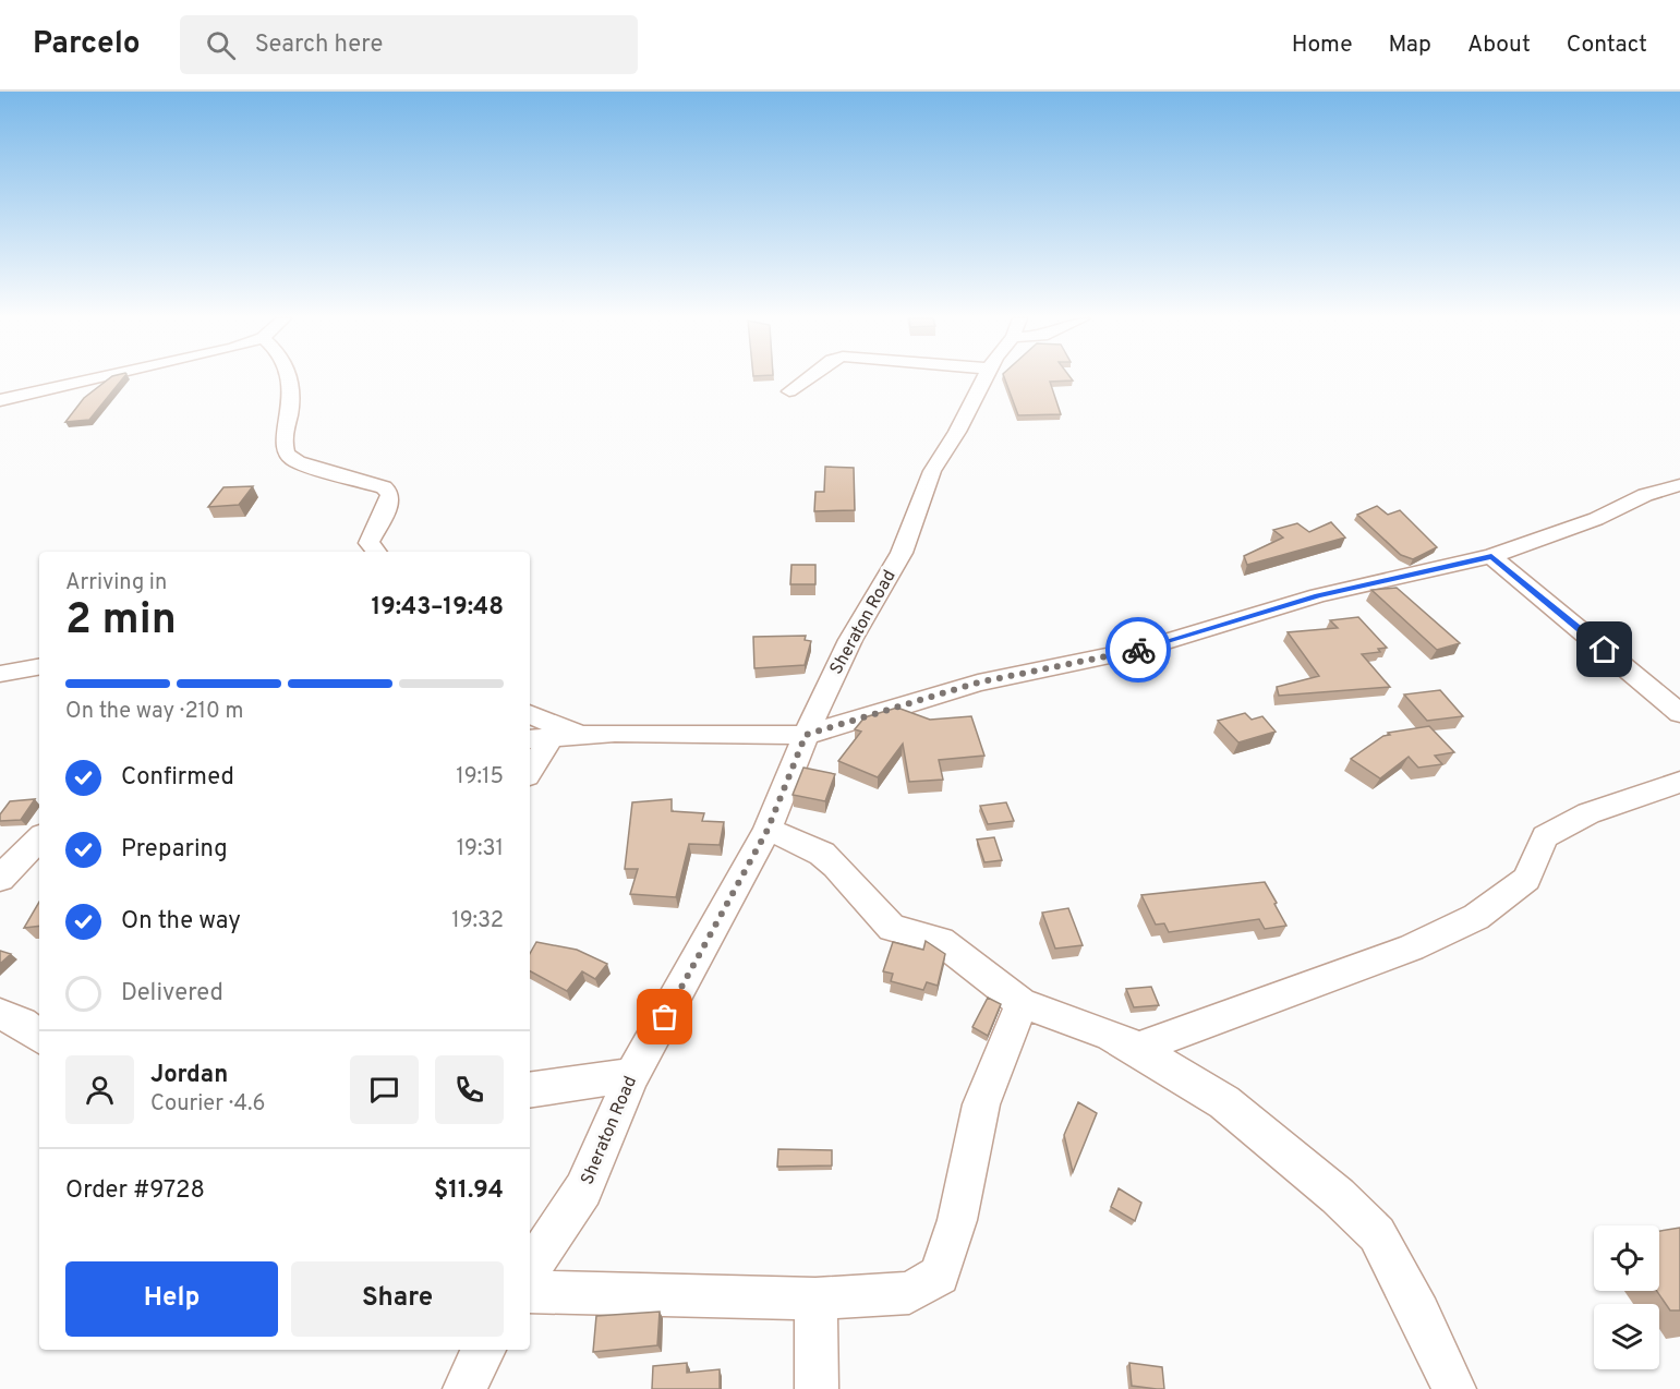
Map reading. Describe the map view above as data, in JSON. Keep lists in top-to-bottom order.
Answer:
{
  "streets": {
    "street": ["Sheraton Road"]
  },
  "page": {
    "header": "Parcelo",
    "search": "Search here",
    "nav": [
      "Home",
      "Map",
      "About",
      "Contact"
    ],
    "heading": ["2 min", "Arriving in", "19:43–19:48"],
    "panel": [
      "Jordan",
      "Courier · 4.6",
      "Order #9728",
      "$11.94"
    ],
    "bar": "On the way · 210 m",
    "list": [
      ["Confirmed", "19:15"],
      ["Preparing", "19:31"],
      ["On the way", "19:32"],
      "Delivered"
    ],
    "buttons": ["Help", "Share"]
  }
}
